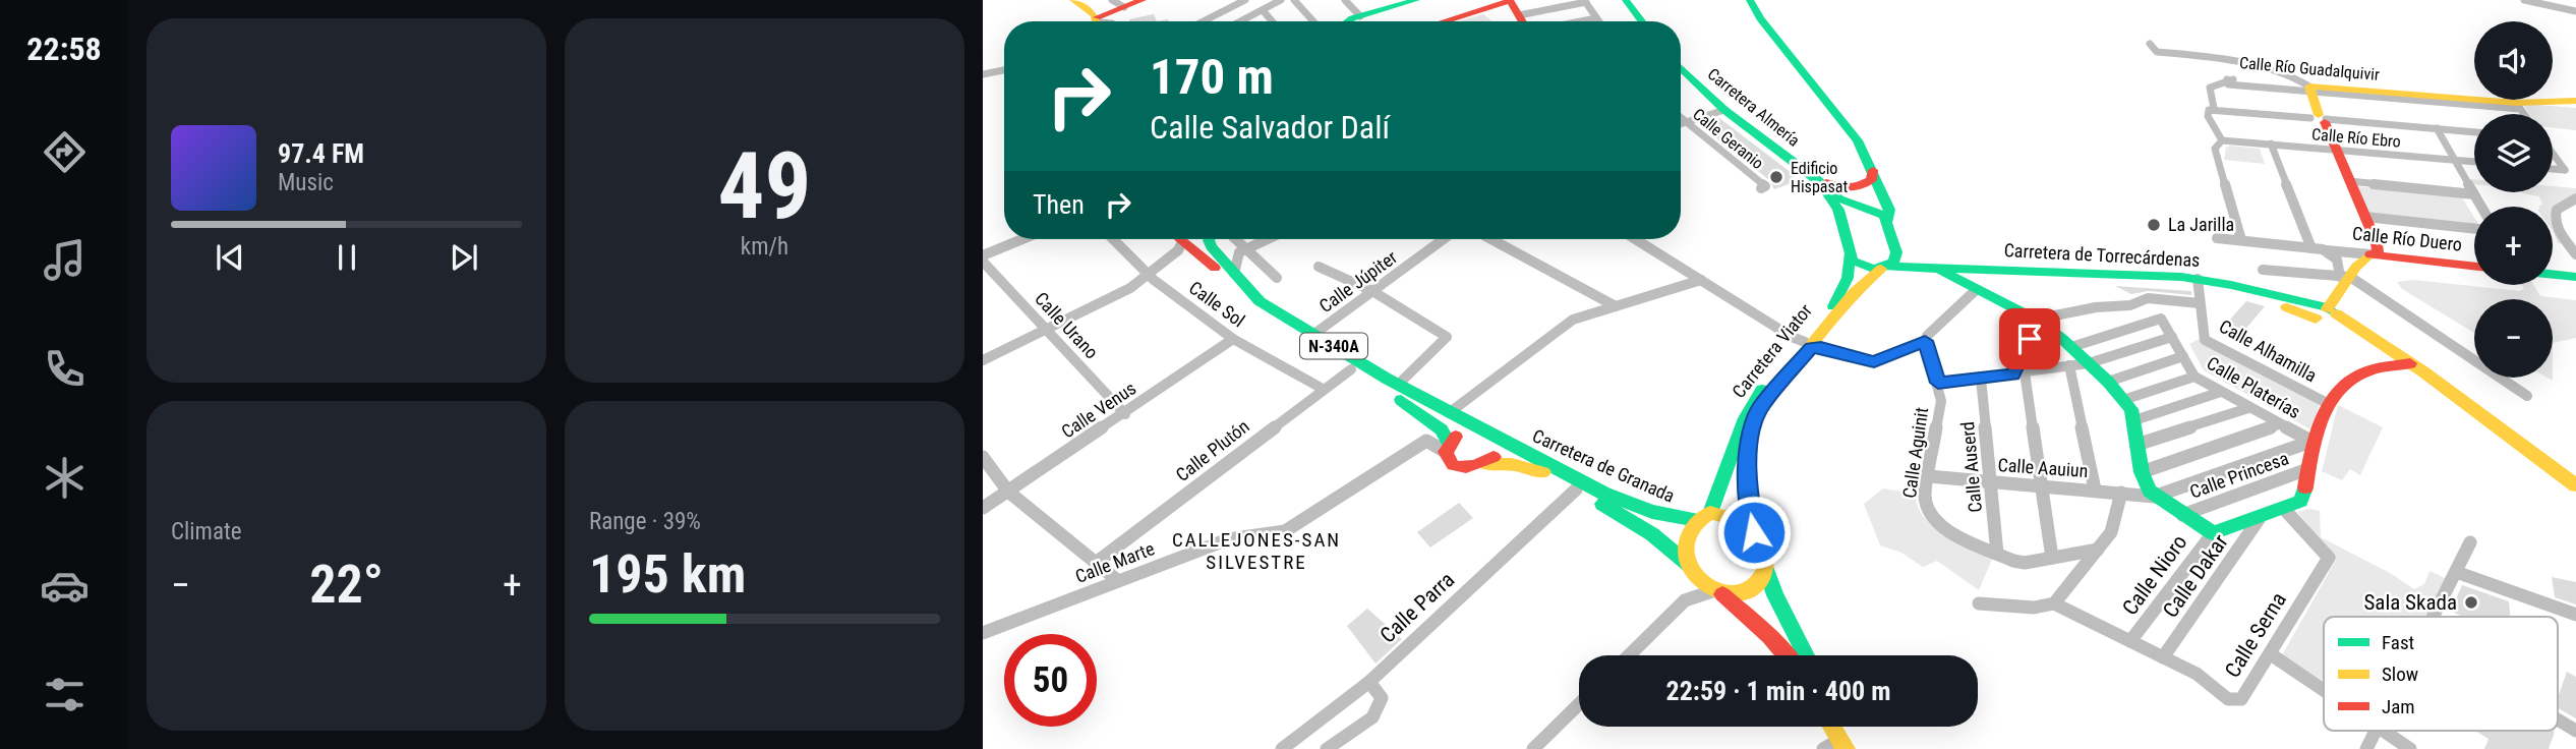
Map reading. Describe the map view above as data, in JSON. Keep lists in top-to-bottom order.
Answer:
{
  "streets": {
    "main road": [
      "Calle Río Guadalquivir",
      "Carretera Almería",
      "Calle Río Duero",
      "Carretera de Torrecárdenas",
      "N-340A",
      "Carretera Viator",
      "Carretera de Granada"
    ],
    "street": [
      "Calle Río Ebro",
      "Calle Geranio",
      "Calle Júpiter",
      "Calle Sol",
      "Calle Urano",
      "Calle Alhamilla",
      "Calle Platerías",
      "Calle Venus",
      "Calle Plutón",
      "Calle Aguinit",
      "Calle Auserd",
      "Calle Aauiun",
      "Calle Princesa",
      "Calle Marte",
      "Calle Nioro",
      "Calle Dakar",
      "Calle Parra",
      "Calle Serna"
    ]
  },
  "crossings": [
    ["Carretera de Torrecárdenas", "Carretera Viator"],
    ["Carretera de Torrecárdenas", "Calle Alhamilla"],
    ["Calle Júpiter", "N-340A"],
    ["Calle Sol", "Calle Venus"],
    ["Calle Sol", "Calle Plutón"],
    ["Calle Urano", "Calle Venus"],
    ["N-340A", "Carretera Viator"],
    ["N-340A", "Calle Plutón"],
    ["N-340A", "Carretera de Granada"],
    ["N-340A", "Calle Marte"],
    ["Carretera Viator", "Carretera de Granada"],
    ["Calle Aguinit", "Calle Auserd"],
    ["Calle Aguinit", "Calle Aauiun"],
    ["Carretera de Granada", "Calle Marte"],
    ["Carretera de Granada", "Calle Parra"],
    ["Calle Auserd", "Calle Aauiun"],
    ["Calle Nioro", "Calle Serna"],
    ["Calle Dakar", "Calle Serna"]
  ],
  "districts": ["CALLEJONES-SAN SILVESTRE"],
  "places": ["Edificio Hispasat", "La Jarilla", "Sala Skada"],
  "legend": ["Fast", "Slow", "Jam"],
  "page": {
    "tabs": "22:58",
    "tile": [
      ["49", "km/h"],
      "Climate",
      ["Range · 39%", "195 km"]
    ],
    "map_buttons": ["+", "−"],
    "turn": ["170 m", "Calle Salvador Dalí"],
    "song": ["97.4 FM", "Music"],
    "then": "Then",
    "heat": ["−", "22°", "+"],
    "limit": "50",
    "trip": "22:59 · 1 min · 400 m"
  }
}
